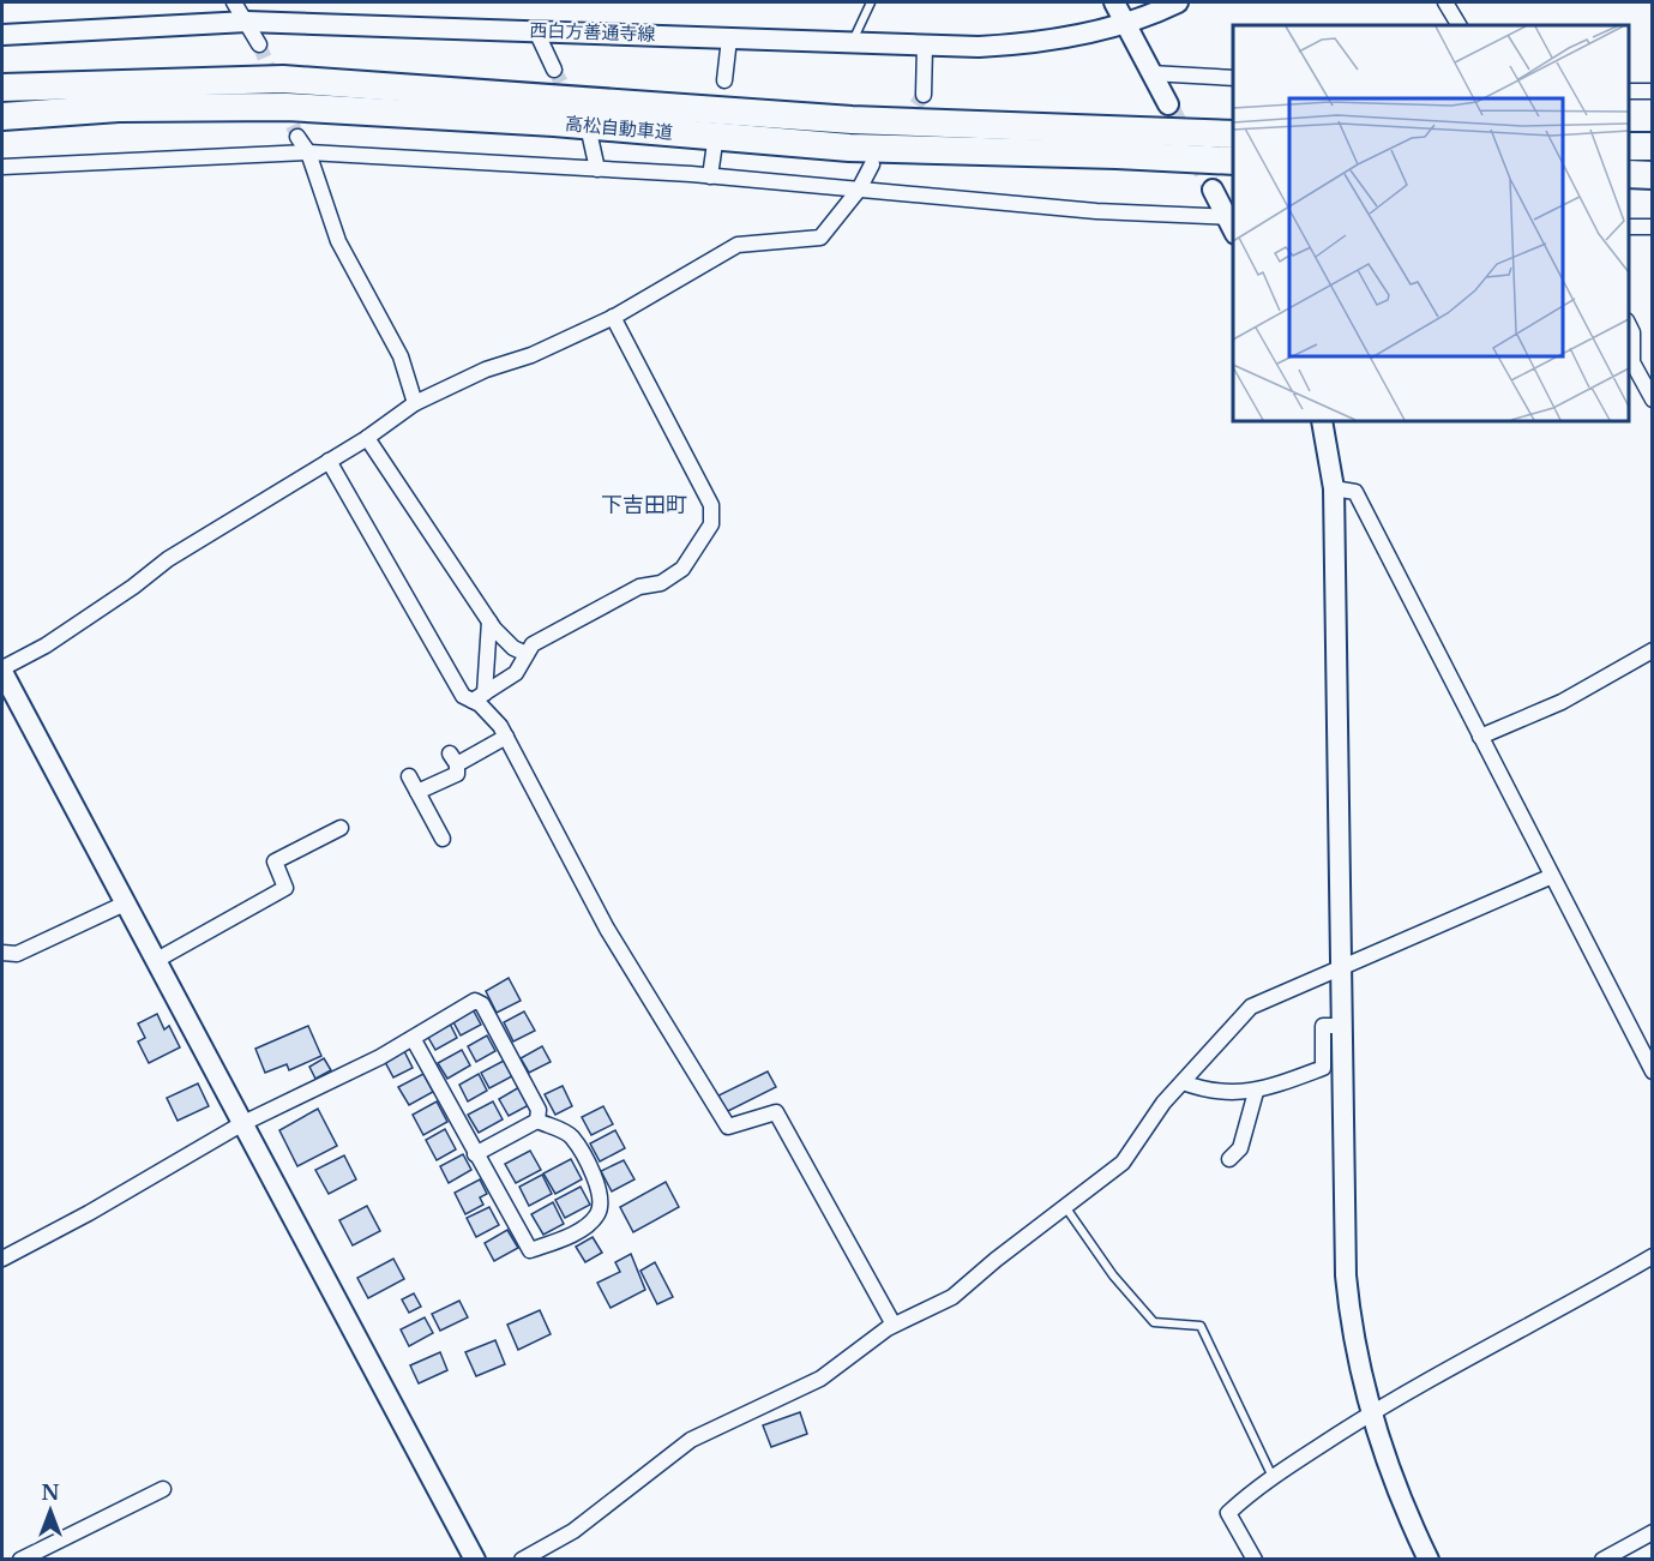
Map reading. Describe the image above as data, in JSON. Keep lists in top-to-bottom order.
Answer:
{
  "streets": {
    "highway": ["高松自動車道"],
    "street": ["西白方善通寺線"]
  },
  "districts": ["下吉田町"],
  "north": "top"
}
